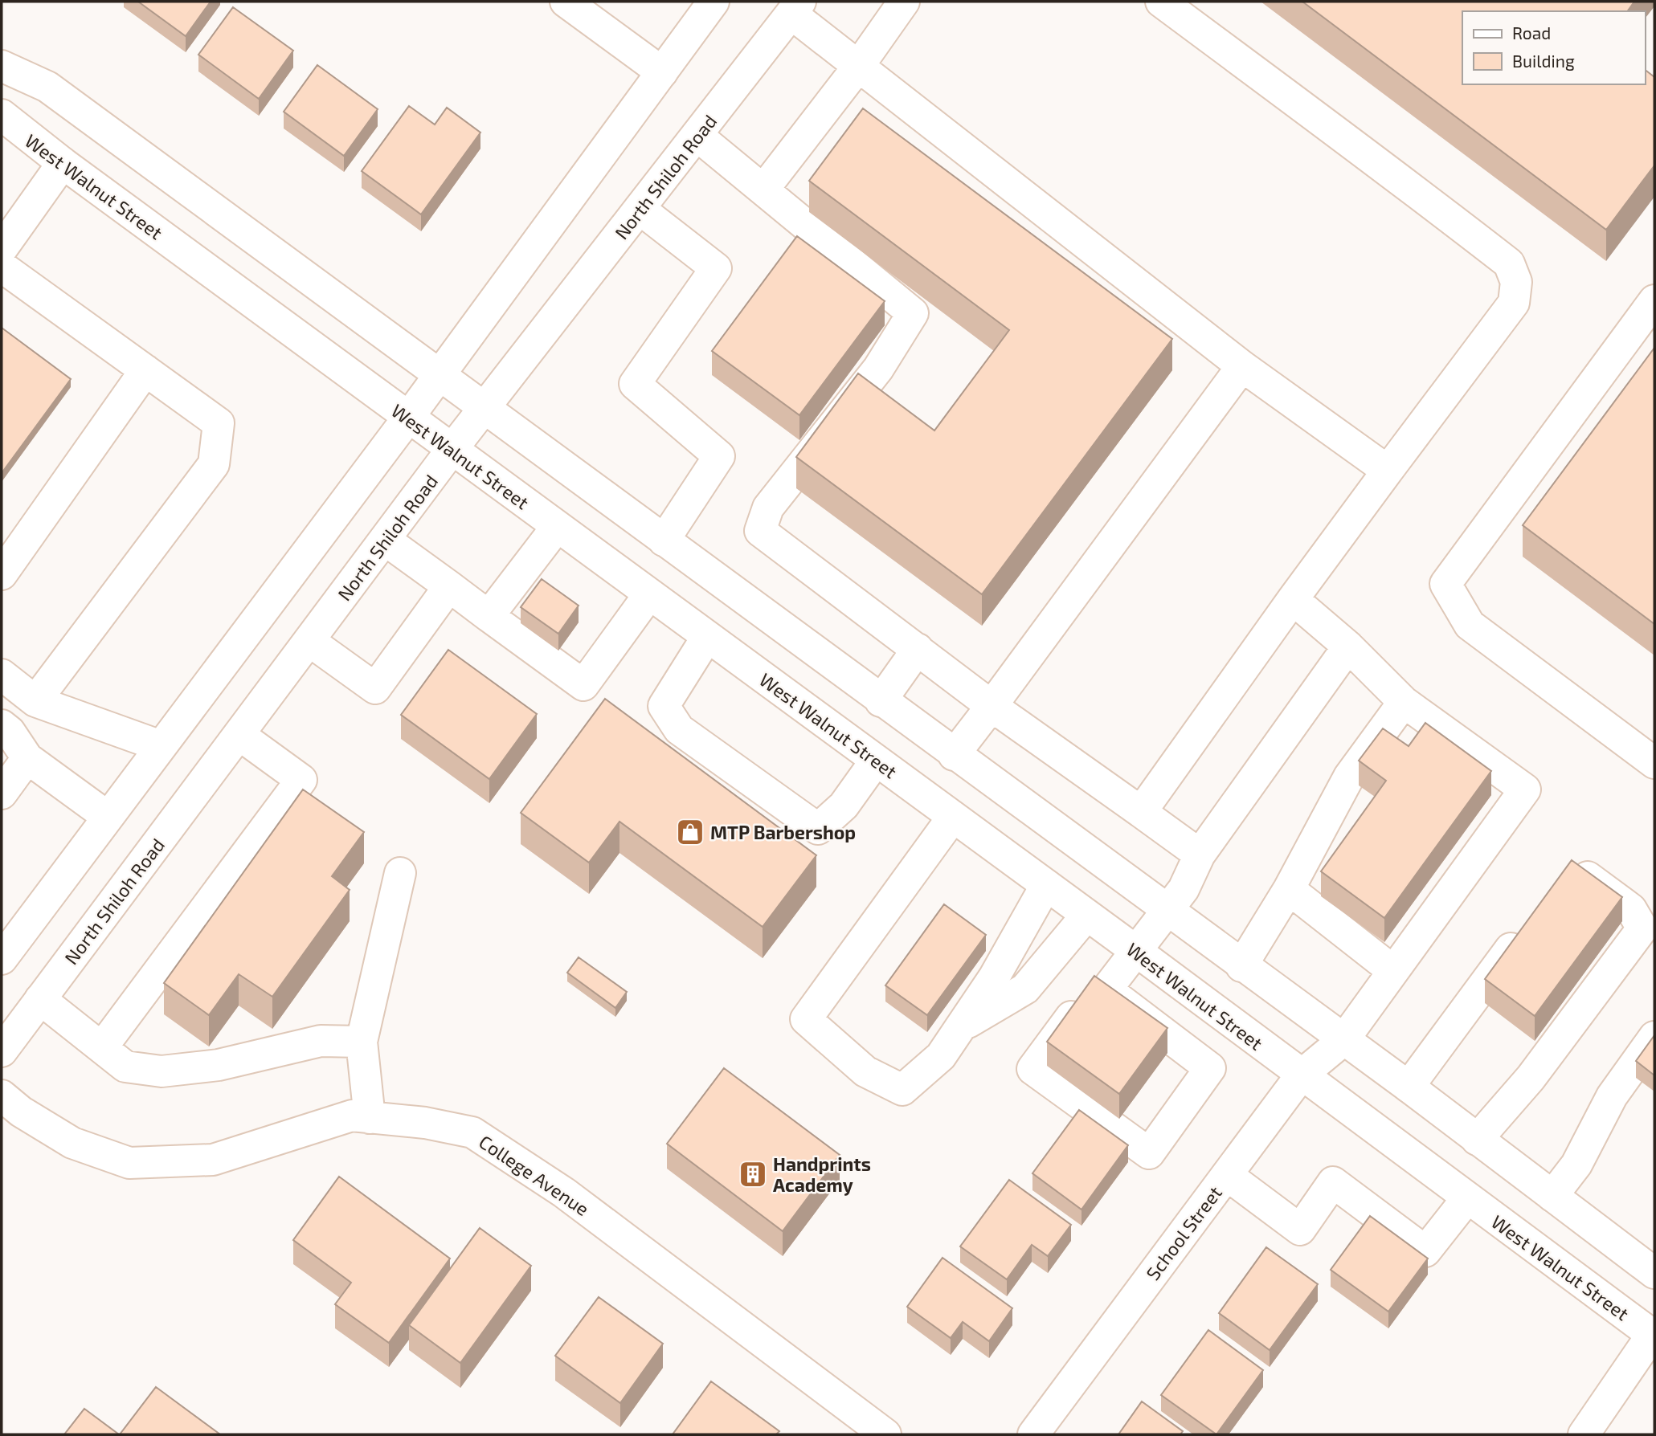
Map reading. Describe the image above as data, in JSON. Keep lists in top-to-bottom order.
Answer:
{
  "streets": {
    "main road": [
      "North Shiloh Road",
      "West Walnut Street",
      "College Avenue",
      "School Street"
    ]
  },
  "crossings": [
    ["North Shiloh Road", "West Walnut Street"],
    ["West Walnut Street", "School Street"]
  ],
  "places": {
    "shop": ["MTP Barbershop"],
    "building": ["Handprints Academy"]
  },
  "legend": ["Road", "Building"]
}
